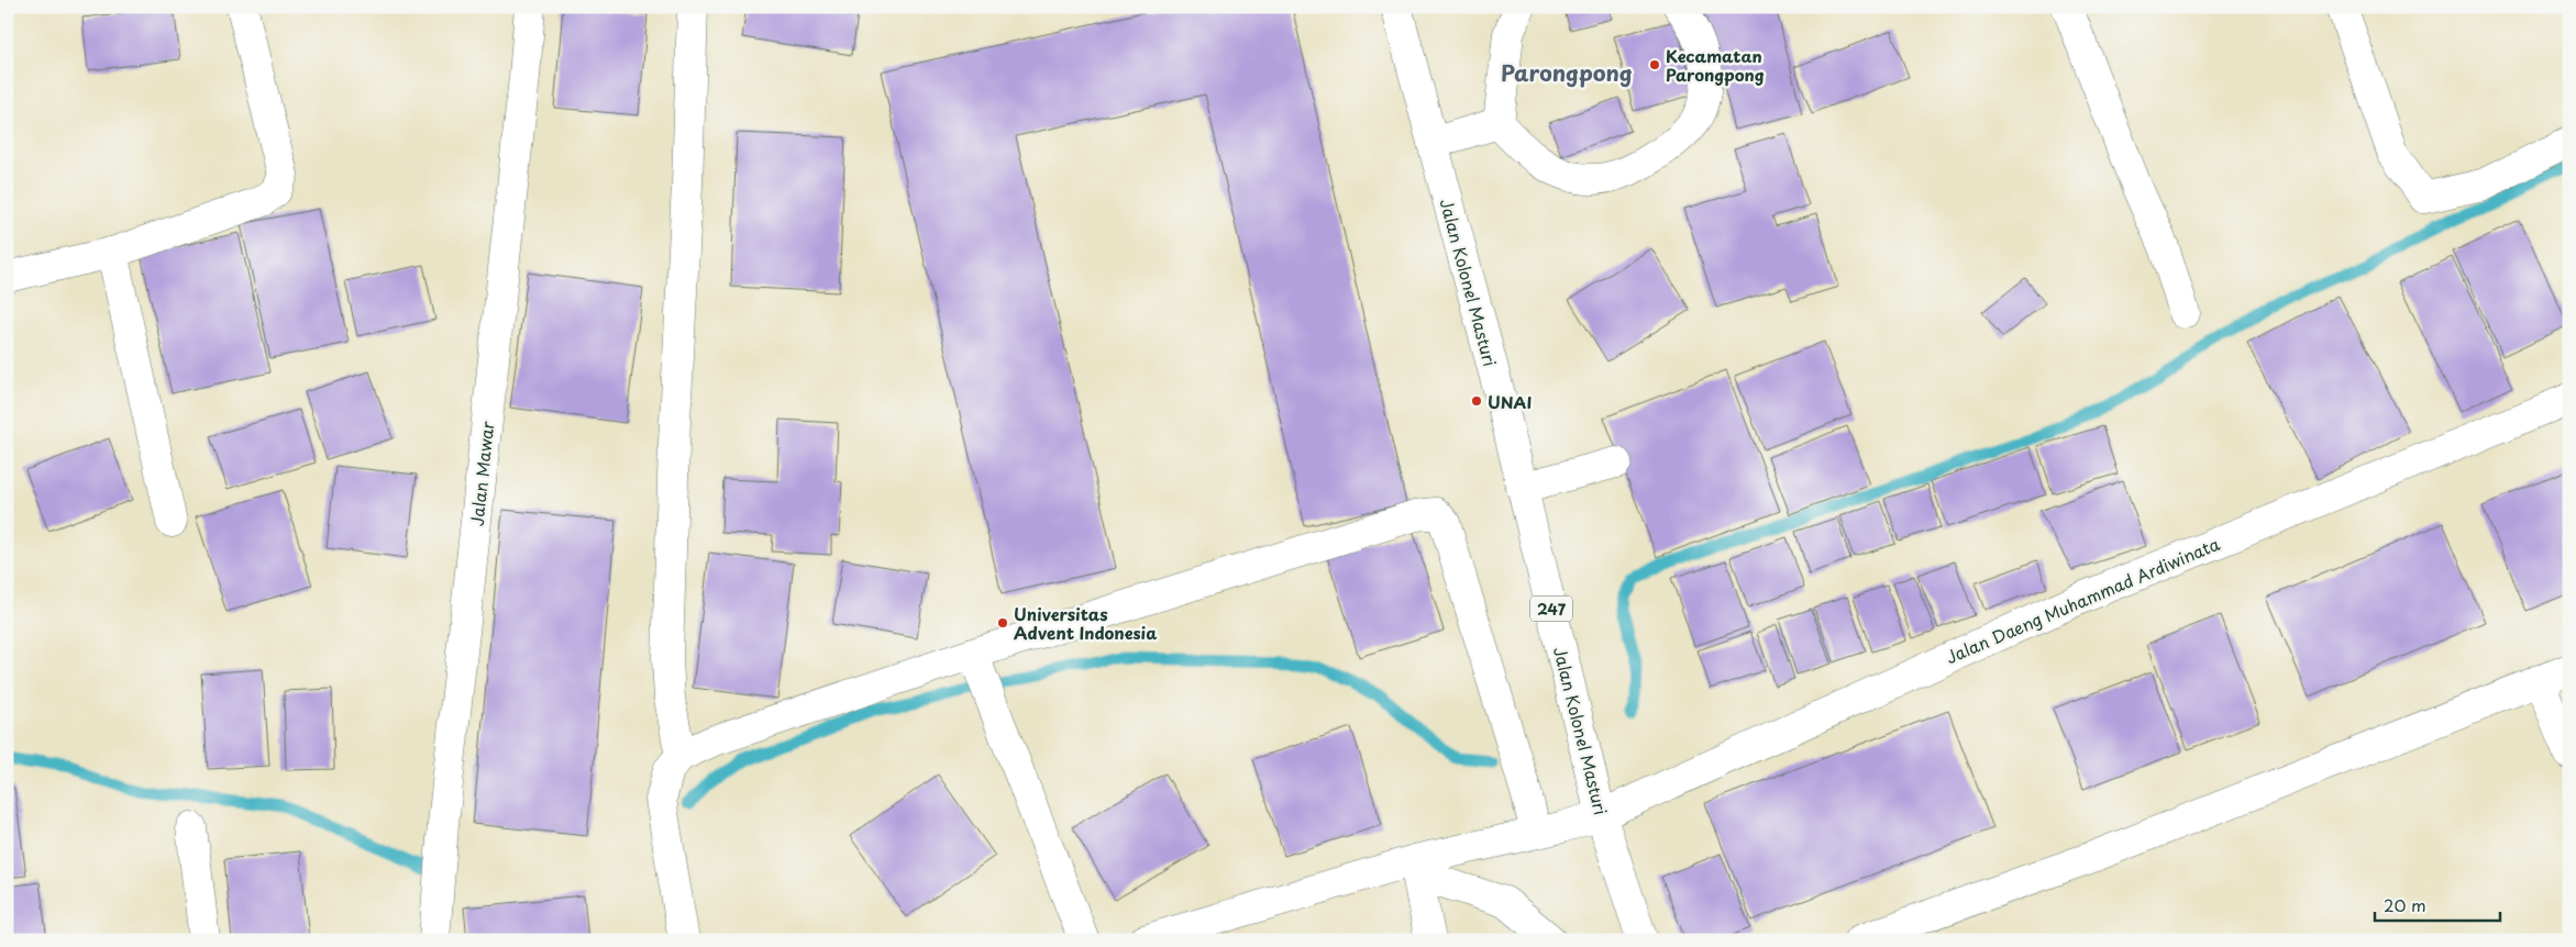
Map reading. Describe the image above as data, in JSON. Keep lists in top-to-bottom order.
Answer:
{
  "streets": {
    "street": [
      "Jalan Kolonel Masturi",
      "Jalan Mawar",
      "Jalan Daeng Muhammad Ardiwinata",
      "247"
    ]
  },
  "crossings": [
    ["Jalan Kolonel Masturi", "Jalan Daeng Muhammad Ardiwinata"]
  ],
  "districts": ["Parongpong"],
  "places": ["Kecamatan Parongpong", "UNAI", "Universitas Advent Indonesia"],
  "scale_bar": "20 m"
}
